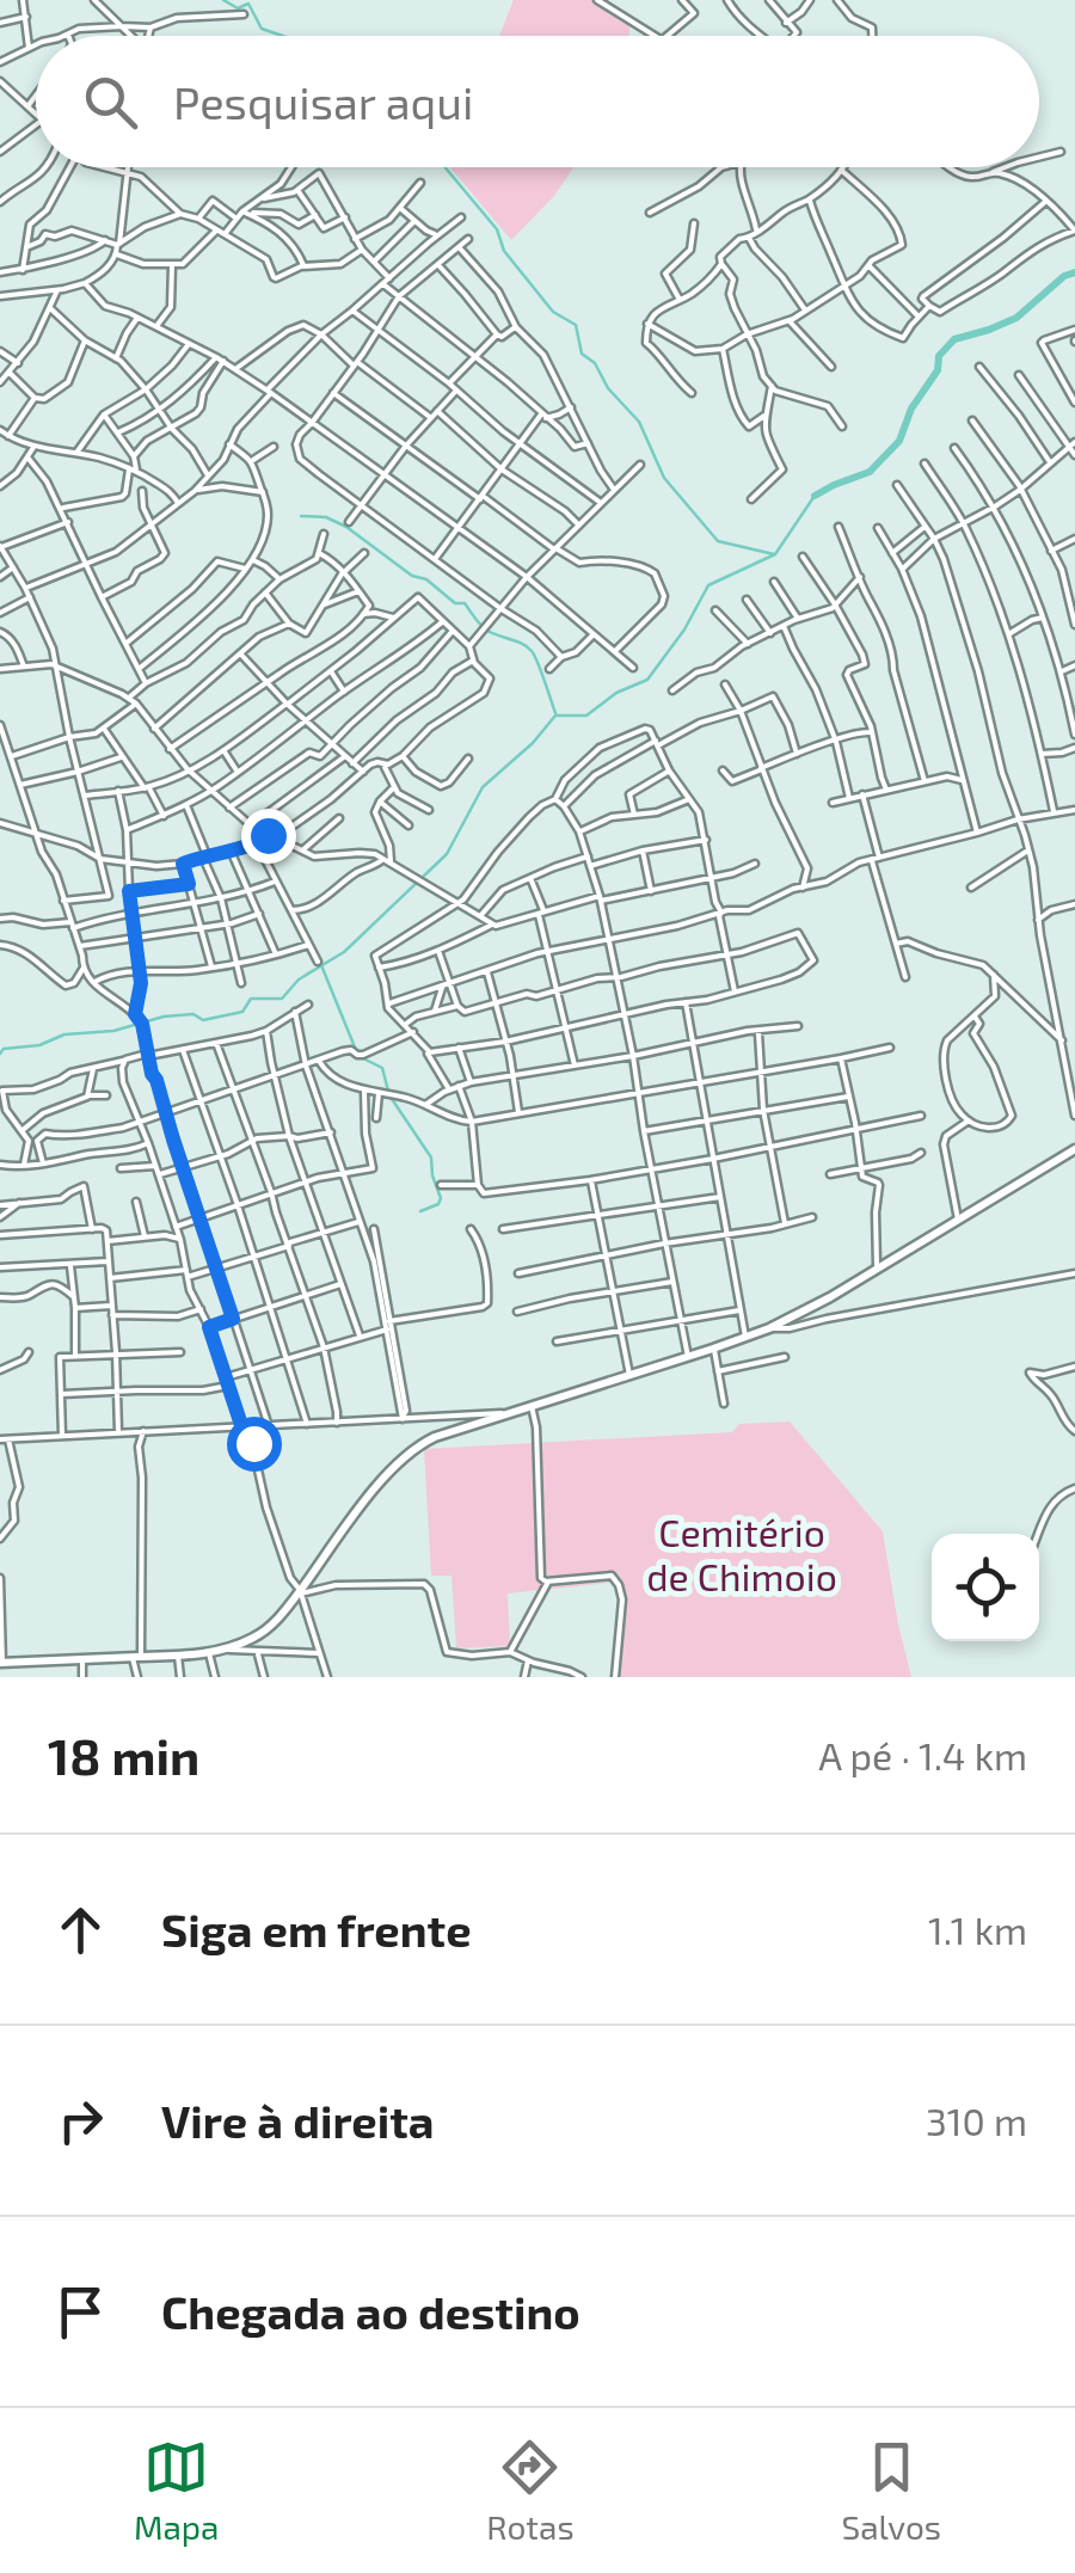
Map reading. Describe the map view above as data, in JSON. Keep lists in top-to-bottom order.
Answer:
{
  "parks": ["Cemitério de Chimoio"],
  "page": {
    "search": "Pesquisar aqui",
    "heading": ["18 min", "A pé · 1.4 km"],
    "list": [
      ["Siga em frente", "1.1 km"],
      ["Vire à direita", "310 m"],
      "Chegada ao destino"
    ],
    "nav": ["Mapa", "Rotas", "Salvos"]
  }
}
